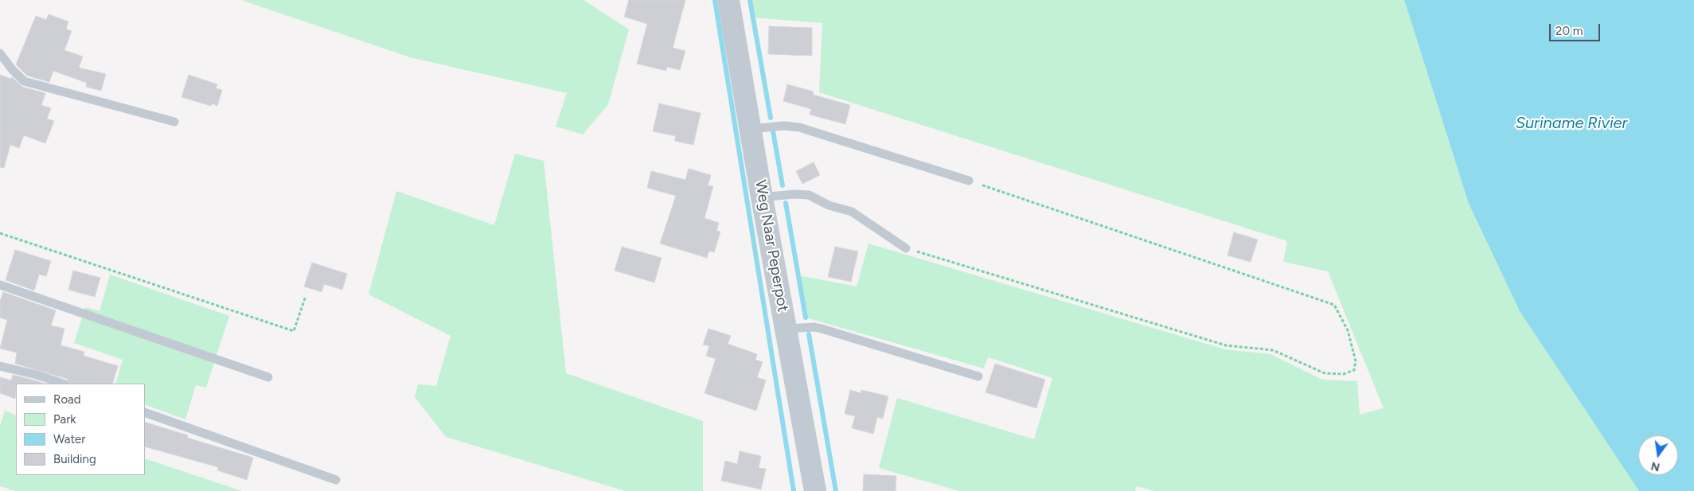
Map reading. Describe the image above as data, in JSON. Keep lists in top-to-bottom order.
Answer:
{
  "streets": {
    "street": ["Weg Naar Peperpot"]
  },
  "water": ["Suriname Rivier"],
  "legend": [
    "Road",
    "Park",
    "Water",
    "Building"
  ],
  "scale_bar": "20 m",
  "north": "bottom"
}
